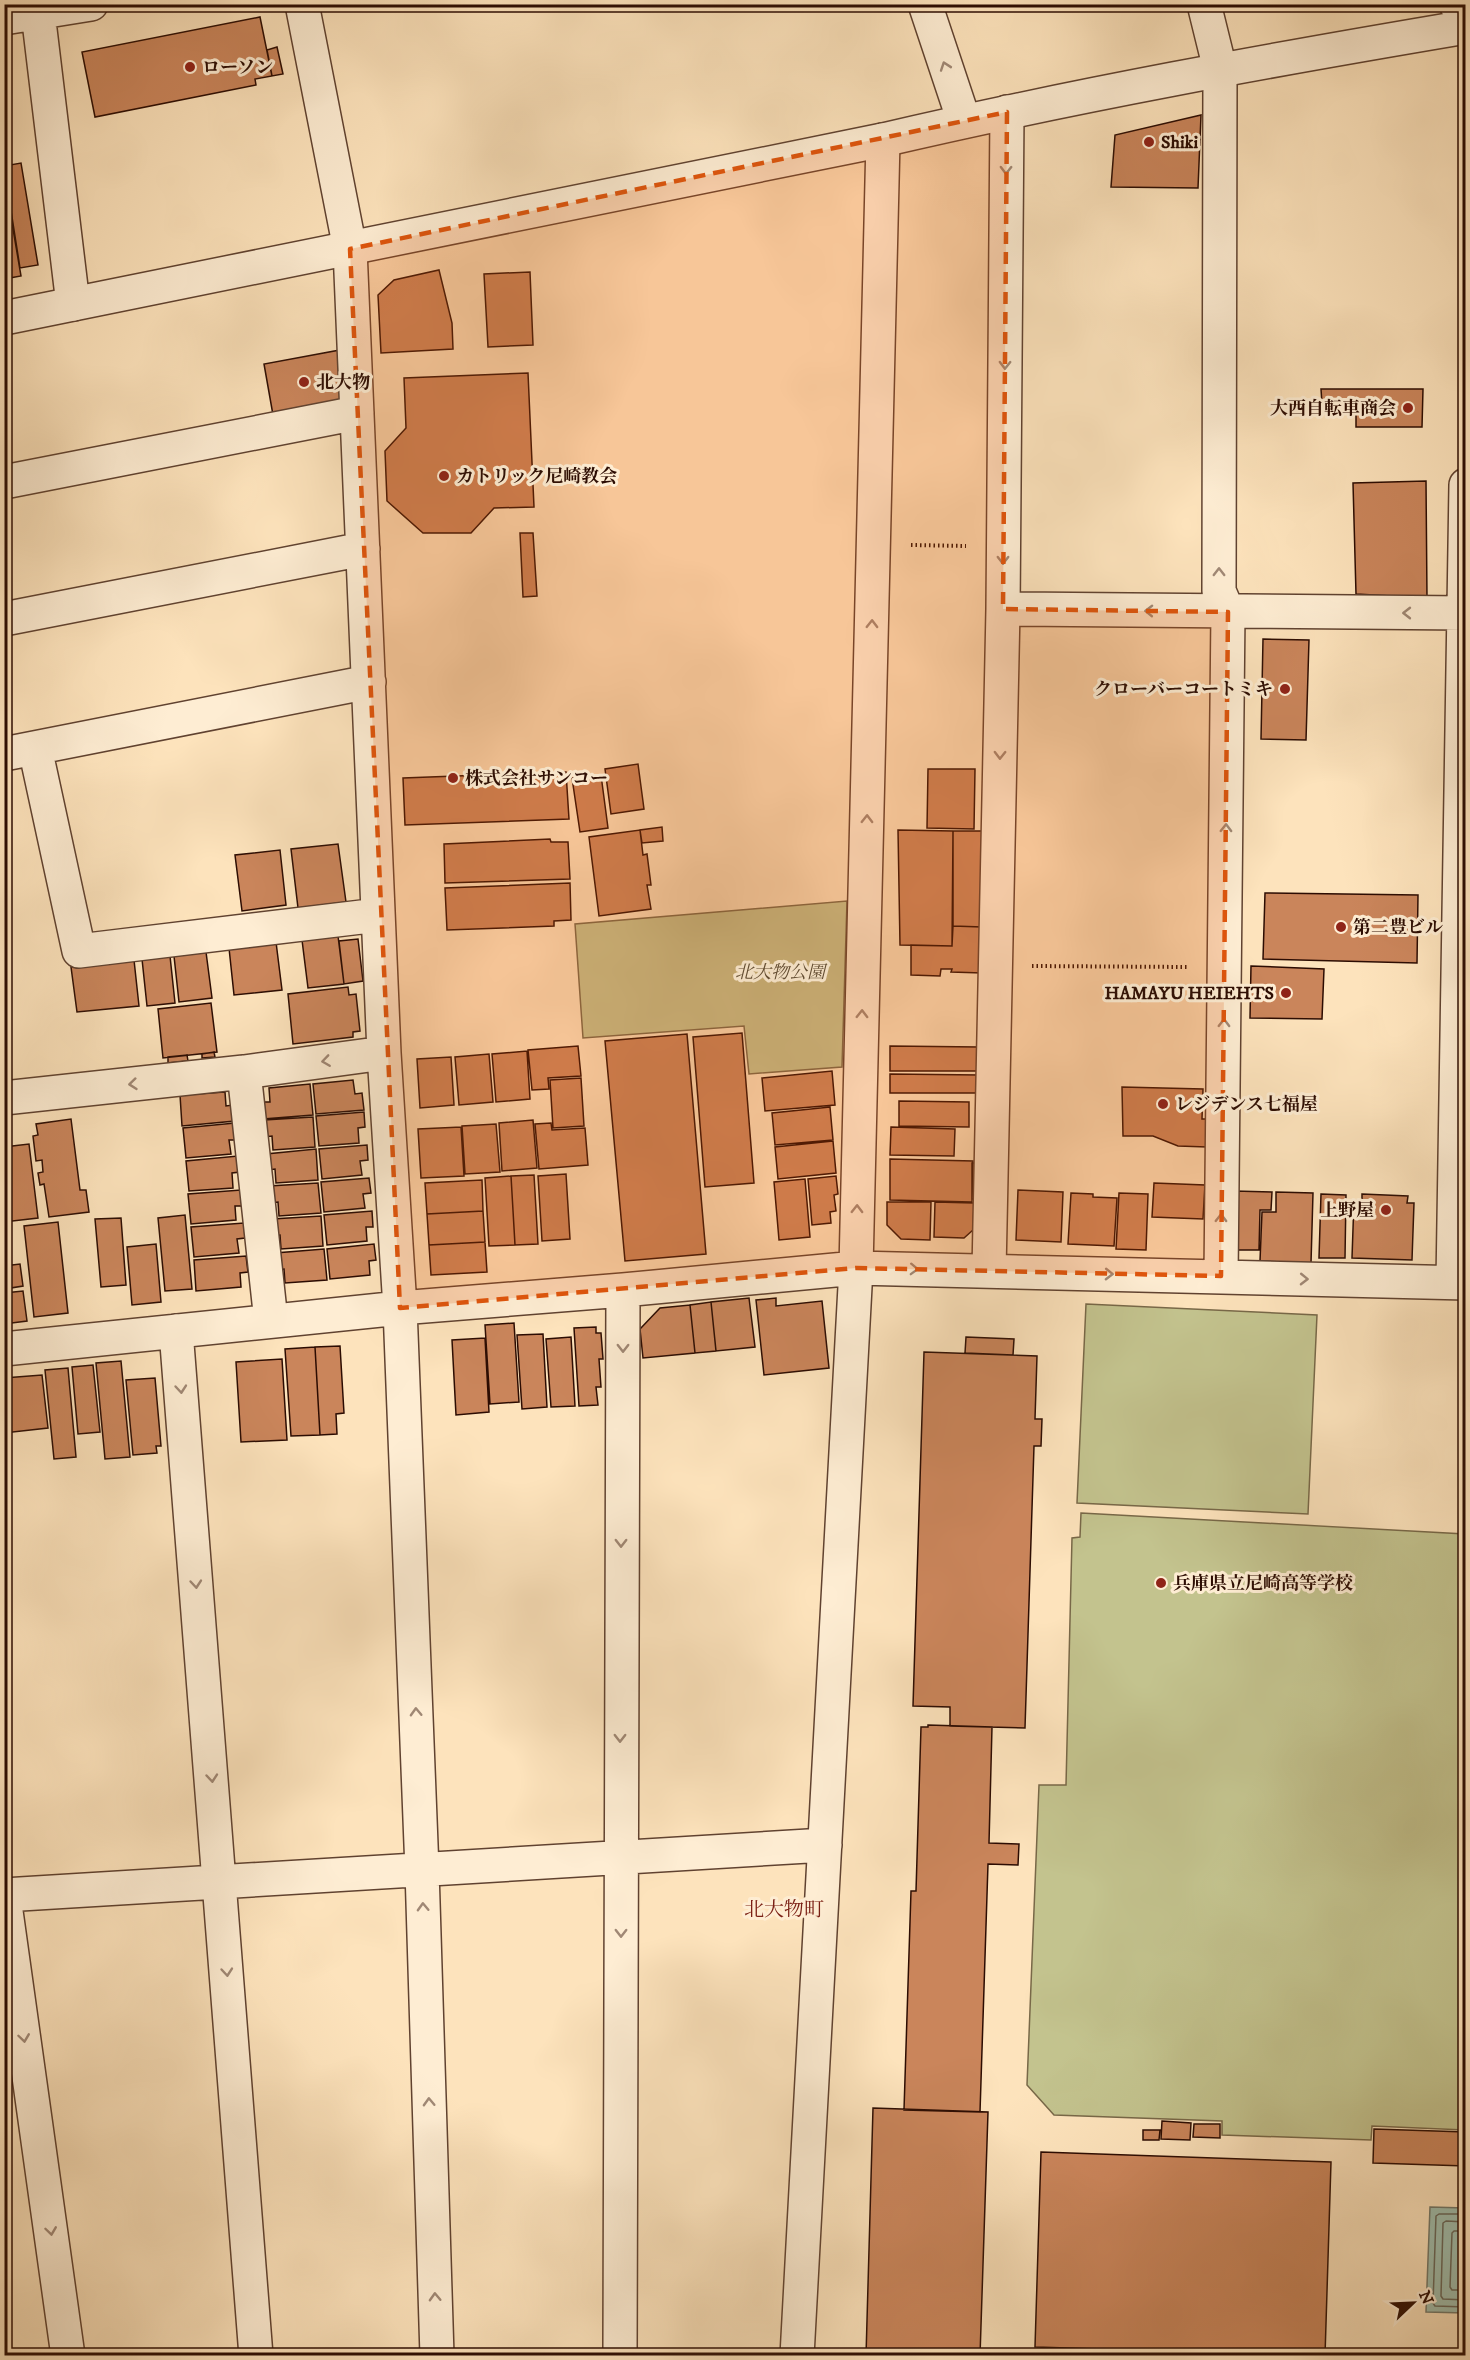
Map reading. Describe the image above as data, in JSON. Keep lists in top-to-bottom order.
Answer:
{
  "districts": ["北大物町"],
  "parks": ["北大物公園"],
  "places": [
    "ローソン",
    "Shiki",
    "北大物",
    "大西自転車商会",
    "カトリック尼崎教会",
    "クローバーコートミキ",
    "株式会社サンコー",
    "第二豊ビル",
    "HAMAYU HEIEHTS",
    "レジデンス七福屋",
    "上野屋",
    "兵庫県立尼崎高等学校"
  ],
  "north": "top right"
}
